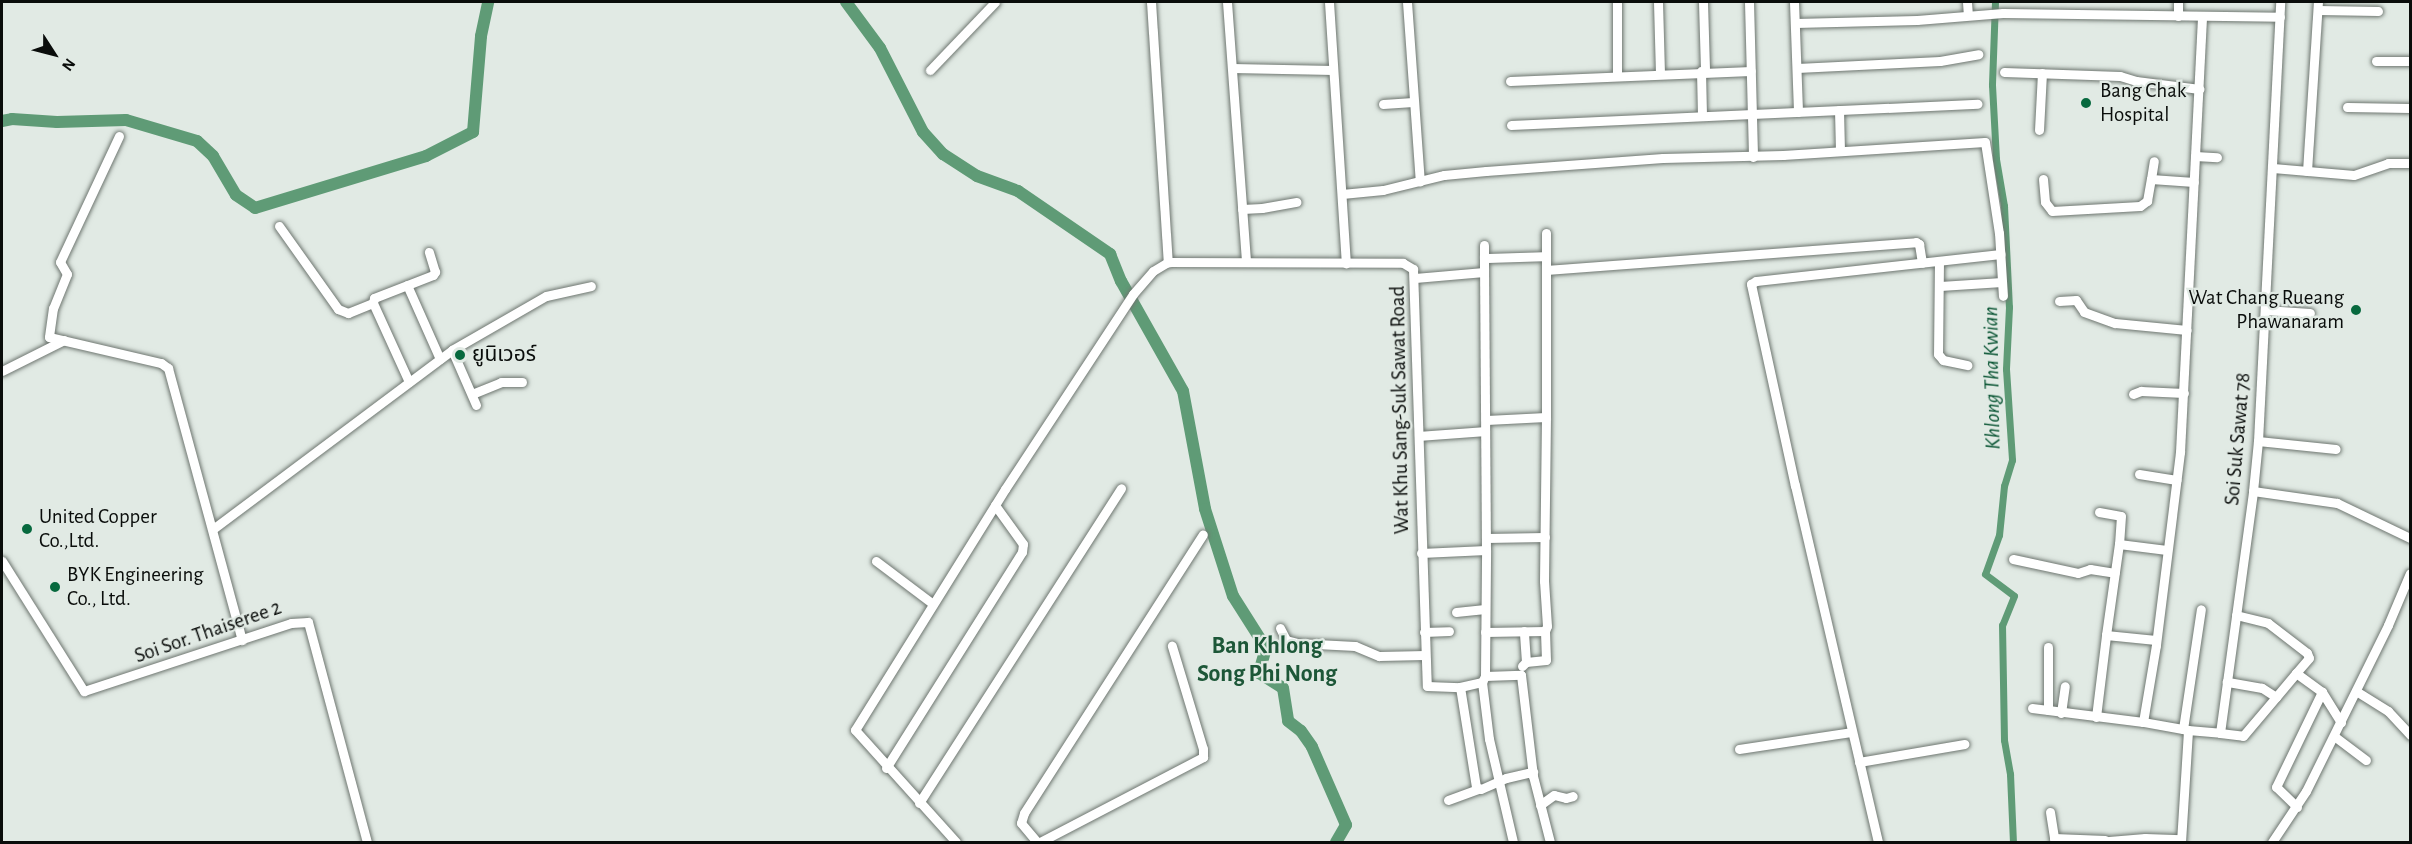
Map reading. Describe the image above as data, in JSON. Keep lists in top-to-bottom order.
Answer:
{
  "streets": {
    "street": ["Wat Khu Sang-Suk Sawat Road", "Soi Suk Sawat 78", "Soi Sor. Thaiseree 2"]
  },
  "districts": ["Ban Khlong Song Phi Nong"],
  "water": ["Khlong Tha Kwian"],
  "places": [
    "Bang Chak Hospital",
    "Wat Chang Rueang Phawanaram",
    "ยูนิเวอร์",
    "United Copper Co.,Ltd.",
    "BYK Engineering Co., Ltd."
  ],
  "north": "bottom right"
}
